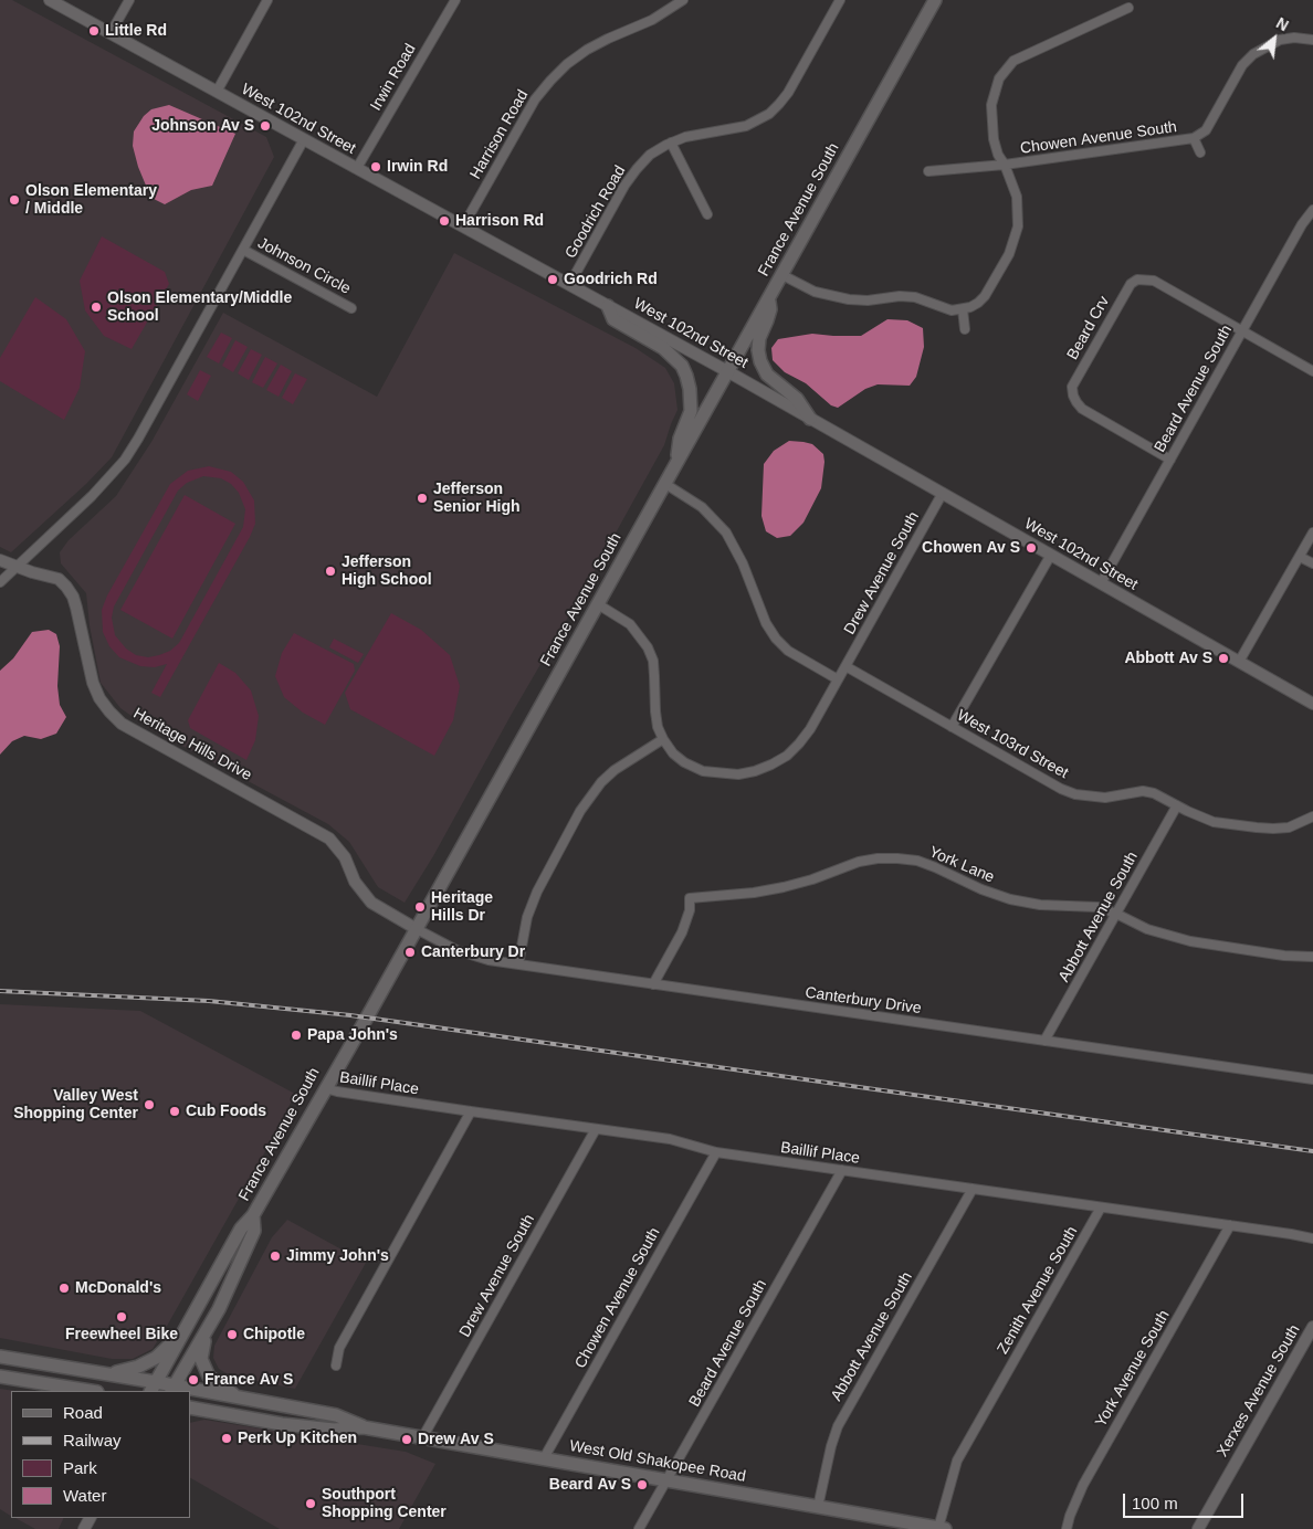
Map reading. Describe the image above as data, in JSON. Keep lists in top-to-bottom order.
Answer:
{
  "streets": {
    "main road": ["France Avenue South", "West Old Shakopee Road"],
    "street": [
      "Irwin Road",
      "West 102nd Street",
      "Harrison Road",
      "Chowen Avenue South",
      "Goodrich Road",
      "Johnson Circle",
      "Beard Crv",
      "Beard Avenue South",
      "Drew Avenue South",
      "Heritage Hills Drive",
      "West 103rd Street",
      "York Lane",
      "Abbott Avenue South",
      "Canterbury Drive",
      "Baillif Place",
      "Zenith Avenue South",
      "York Avenue South",
      "Xerxes Avenue South"
    ]
  },
  "crossings": [
    ["Irwin Road", "West 102nd Street"],
    ["West 102nd Street", "Harrison Road"],
    ["West 102nd Street", "France Avenue South"],
    ["West 102nd Street", "Goodrich Road"],
    ["West 102nd Street", "Beard Avenue South"],
    ["West 102nd Street", "Drew Avenue South"],
    ["Chowen Avenue South", "Baillif Place"],
    ["Chowen Avenue South", "West Old Shakopee Road"],
    ["France Avenue South", "Heritage Hills Drive"],
    ["France Avenue South", "Canterbury Drive"],
    ["France Avenue South", "Baillif Place"],
    ["France Avenue South", "West Old Shakopee Road"],
    ["Beard Crv", "Beard Avenue South"],
    ["Beard Avenue South", "Baillif Place"],
    ["Beard Avenue South", "West Old Shakopee Road"],
    ["Drew Avenue South", "West 103rd Street"],
    ["Drew Avenue South", "Baillif Place"],
    ["Drew Avenue South", "West Old Shakopee Road"],
    ["Heritage Hills Drive", "Canterbury Drive"],
    ["West 103rd Street", "Abbott Avenue South"],
    ["York Lane", "Abbott Avenue South"],
    ["York Lane", "Canterbury Drive"],
    ["Abbott Avenue South", "Canterbury Drive"],
    ["Abbott Avenue South", "Baillif Place"],
    ["Abbott Avenue South", "West Old Shakopee Road"],
    ["Baillif Place", "Zenith Avenue South"],
    ["Baillif Place", "York Avenue South"],
    ["Zenith Avenue South", "West Old Shakopee Road"]
  ],
  "places": [
    "Little Rd",
    "Johnson Av S",
    "Irwin Rd",
    "Olson Elementary / Middle",
    "Harrison Rd",
    "Goodrich Rd",
    "Olson Elementary/Middle School",
    "Jefferson Senior High",
    "Chowen Av S",
    "Jefferson High School",
    "Abbott Av S",
    "Heritage Hills Dr",
    "Canterbury Dr",
    "Papa John's",
    "Valley West Shopping Center",
    "Cub Foods",
    "Jimmy John's",
    "McDonald's",
    "Freewheel Bike",
    "Chipotle",
    "France Av S",
    "Perk Up Kitchen",
    "Drew Av S",
    "Beard Av S",
    "Southport Shopping Center"
  ],
  "legend": [
    "Road",
    "Railway",
    "Park",
    "Water"
  ],
  "scale_bar": "100 m",
  "north": "top right"
}
